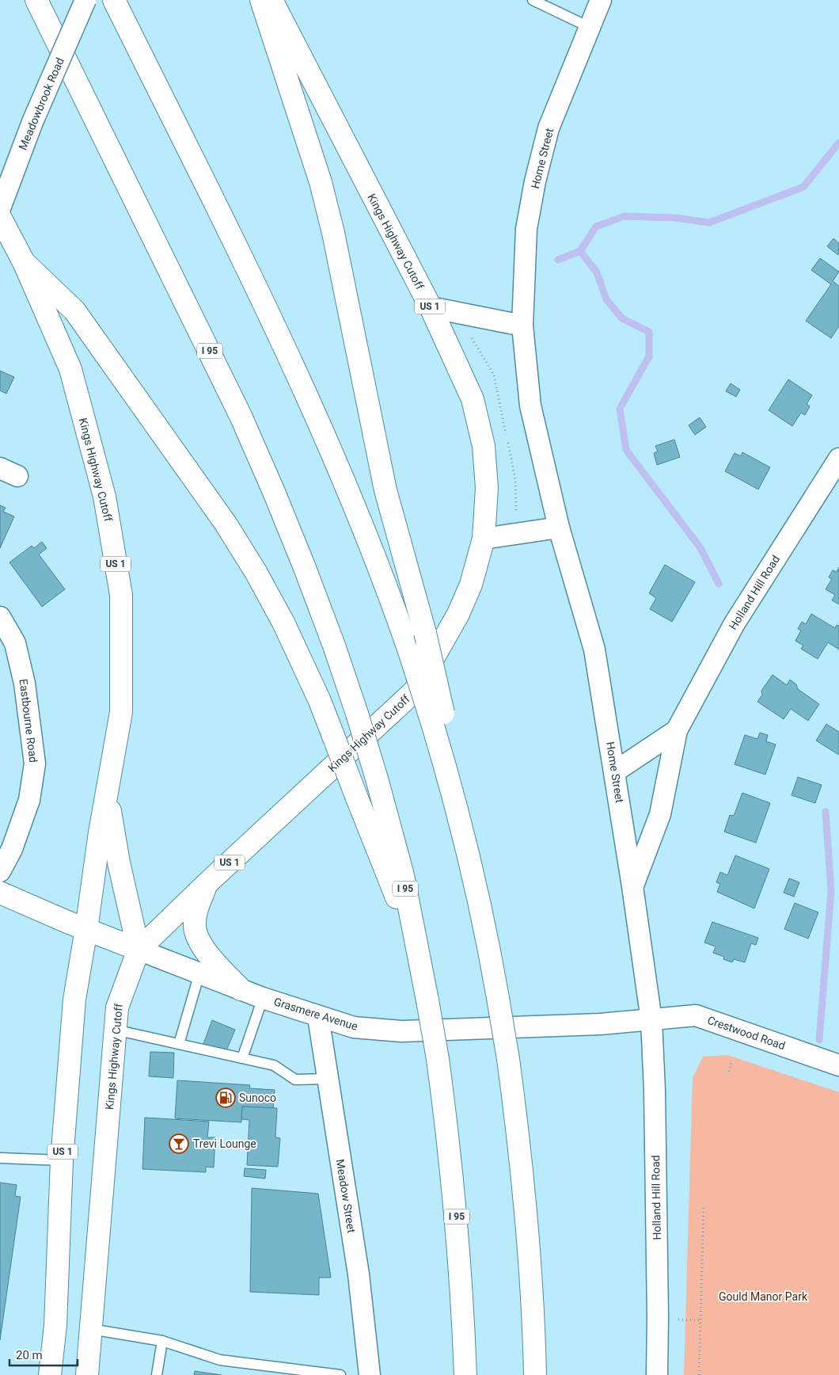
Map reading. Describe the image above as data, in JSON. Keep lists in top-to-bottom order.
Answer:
{
  "streets": {
    "main road": [
      "Kings Highway Cutoff",
      "US 1",
      "I 95",
      "Grasmere Avenue"
    ],
    "street": [
      "Meadowbrook Road",
      "Home Street",
      "Holland Hill Road",
      "Eastbourne Road",
      "Crestwood Road",
      "Meadow Street"
    ]
  },
  "crossings": [
    ["Home Street", "Holland Hill Road"],
    ["Home Street", "Grasmere Avenue"],
    ["Home Street", "Crestwood Road"],
    ["Kings Highway Cutoff", "Grasmere Avenue"],
    ["Holland Hill Road", "Grasmere Avenue"],
    ["Holland Hill Road", "Crestwood Road"],
    ["Grasmere Avenue", "Crestwood Road"],
    ["Grasmere Avenue", "Meadow Street"]
  ],
  "parks": ["Gould Manor Park"],
  "places": {
    "fuel station": ["Sunoco"],
    "bar": ["Trevi Lounge"]
  },
  "scale_bar": "20 m"
}
